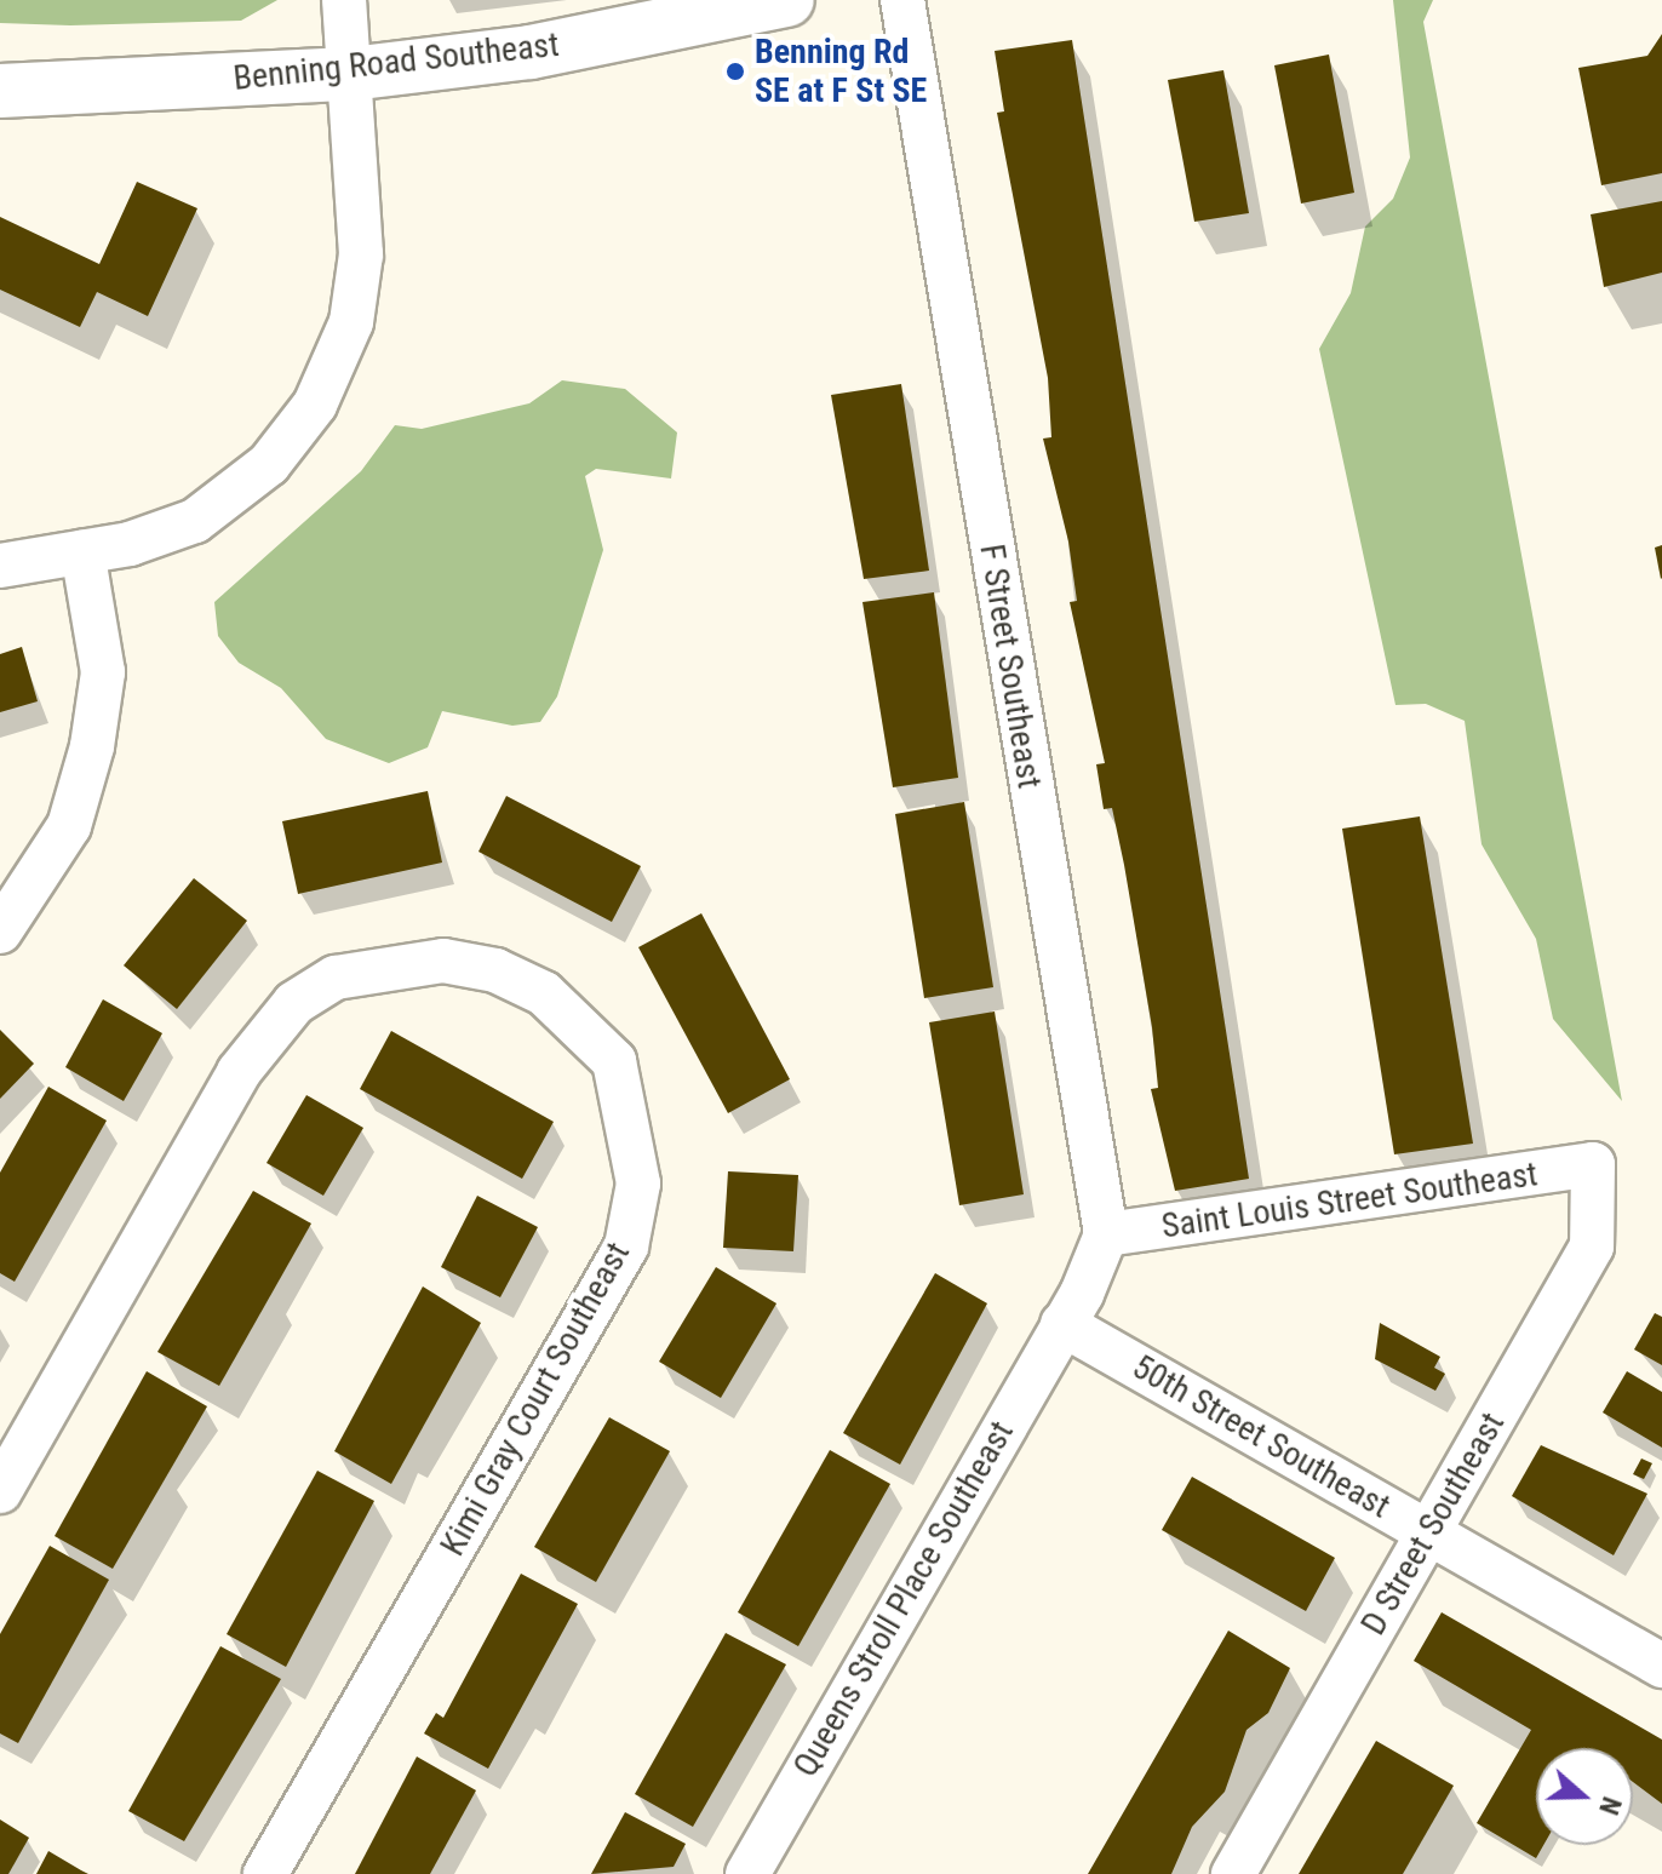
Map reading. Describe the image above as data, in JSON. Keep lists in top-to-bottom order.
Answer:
{
  "streets": {
    "main road": ["Benning Road Southeast"],
    "street": [
      "F Street Southeast",
      "Saint Louis Street Southeast",
      "Kimi Gray Court Southeast",
      "50th Street Southeast",
      "D Street Southeast",
      "Queens Stroll Place Southeast"
    ]
  },
  "crossings": [
    ["F Street Southeast", "Saint Louis Street Southeast"],
    ["Saint Louis Street Southeast", "D Street Southeast"],
    ["50th Street Southeast", "D Street Southeast"],
    ["50th Street Southeast", "Queens Stroll Place Southeast"]
  ],
  "places": ["Benning Rd SE at F St SE"],
  "north": "right"
}
